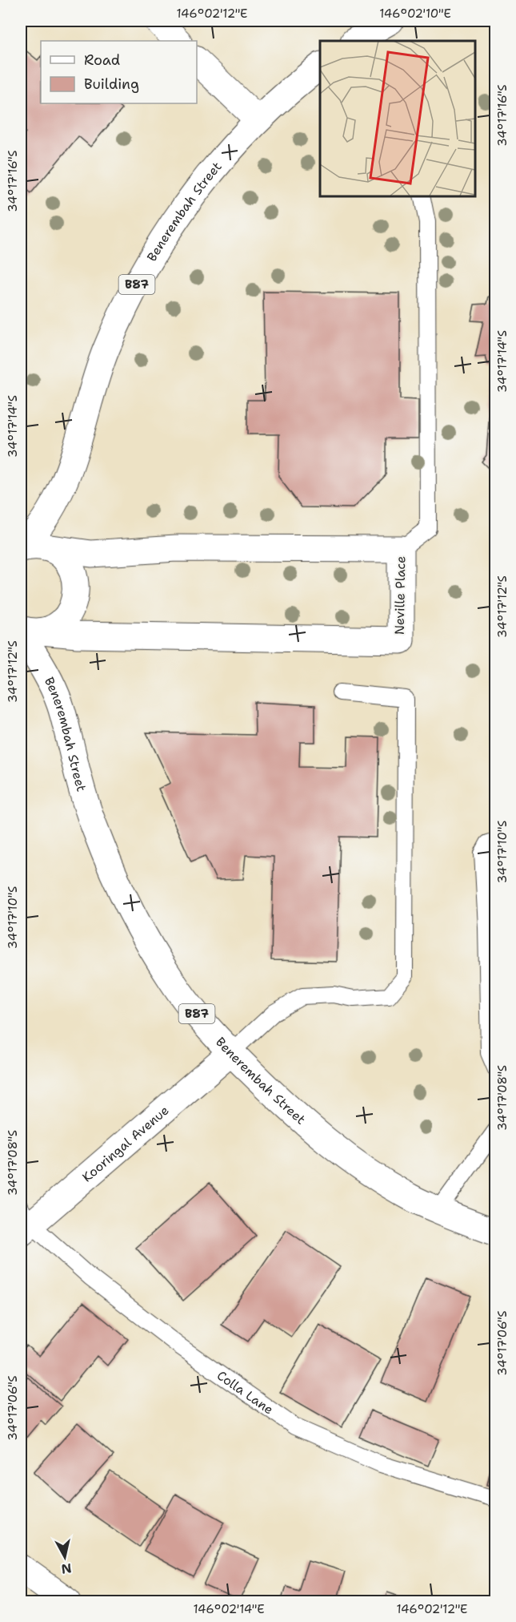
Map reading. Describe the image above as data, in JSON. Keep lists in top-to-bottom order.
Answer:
{
  "streets": {
    "main road": [
      "Benerembah Street",
      "B87",
      "Neville Place",
      "Kooringal Avenue"
    ],
    "lane": ["Colla Lane"]
  },
  "crossings": [
    ["Benerembah Street", "Neville Place"],
    ["Benerembah Street", "Kooringal Avenue"],
    ["Kooringal Avenue", "Colla Lane"]
  ],
  "legend": ["Road", "Building"],
  "north": "bottom",
  "coordinates": [
    "146°02'12\"E",
    "146°02'10\"E",
    "34°17'16\"S",
    "34°17'14\"S",
    "34°17'12\"S",
    "34°17'10\"S",
    "34°17'08\"S",
    "34°17'06\"S",
    "146°02'14\"E"
  ]
}
